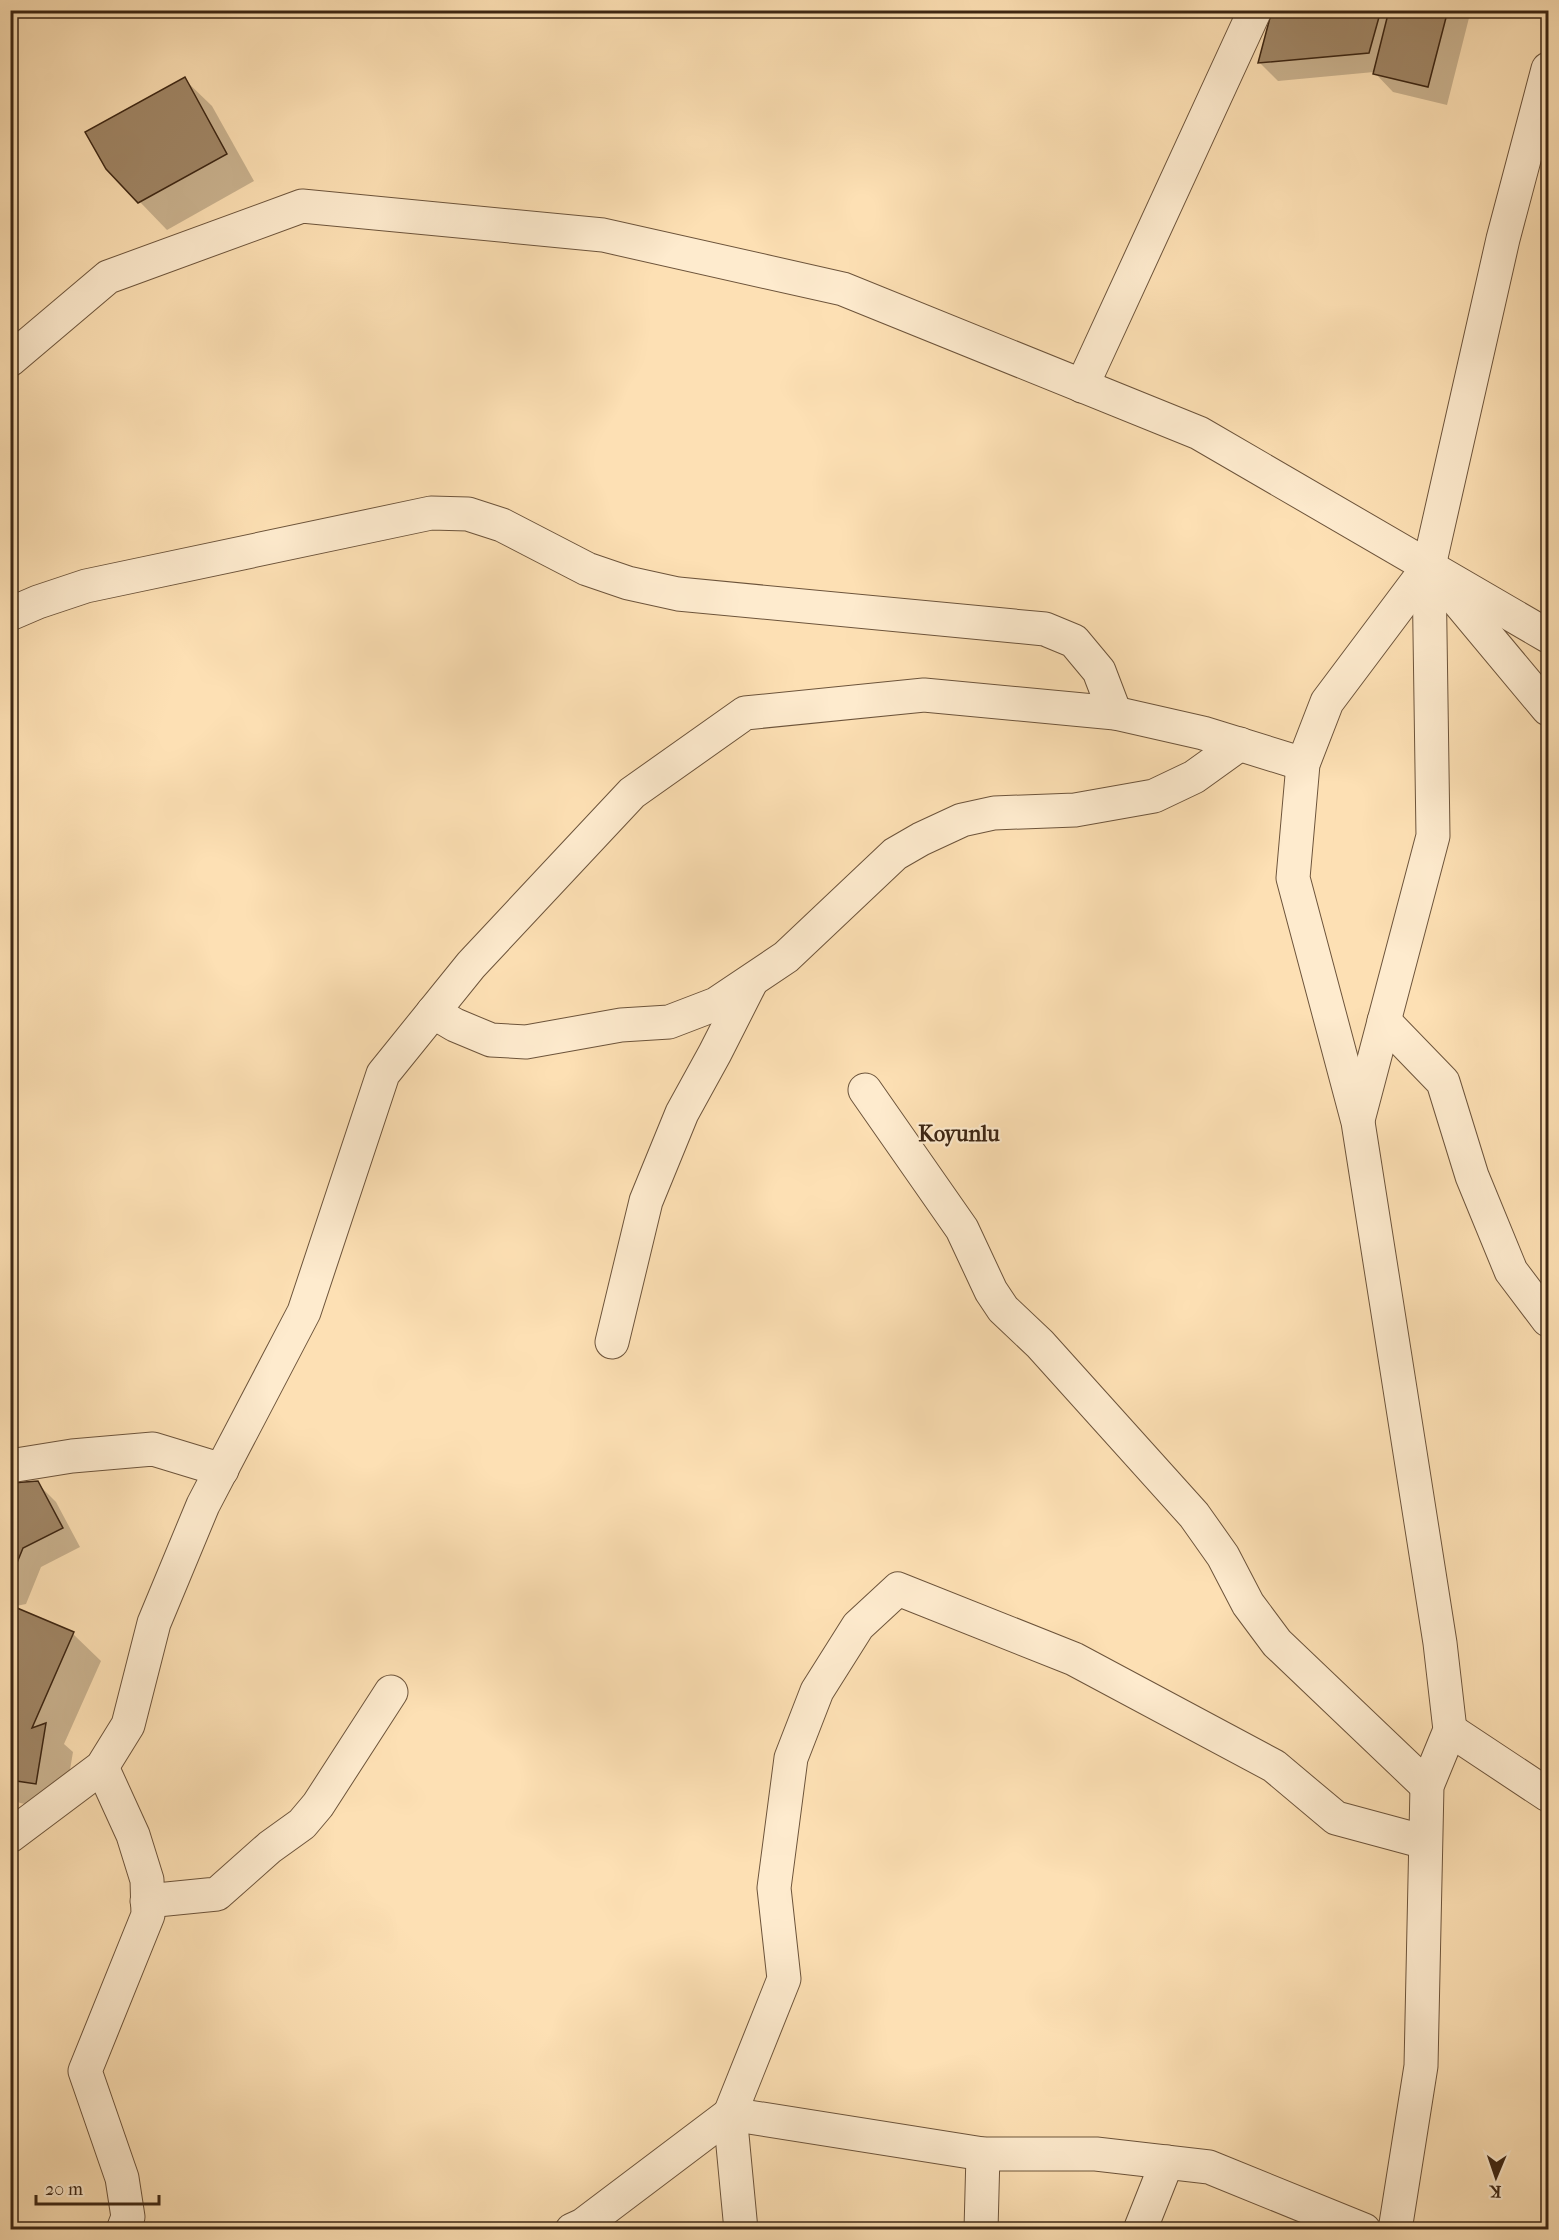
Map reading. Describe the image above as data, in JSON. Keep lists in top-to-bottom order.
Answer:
{
  "districts": ["Koyunlu"],
  "scale_bar": "20 m",
  "north": "bottom"
}
